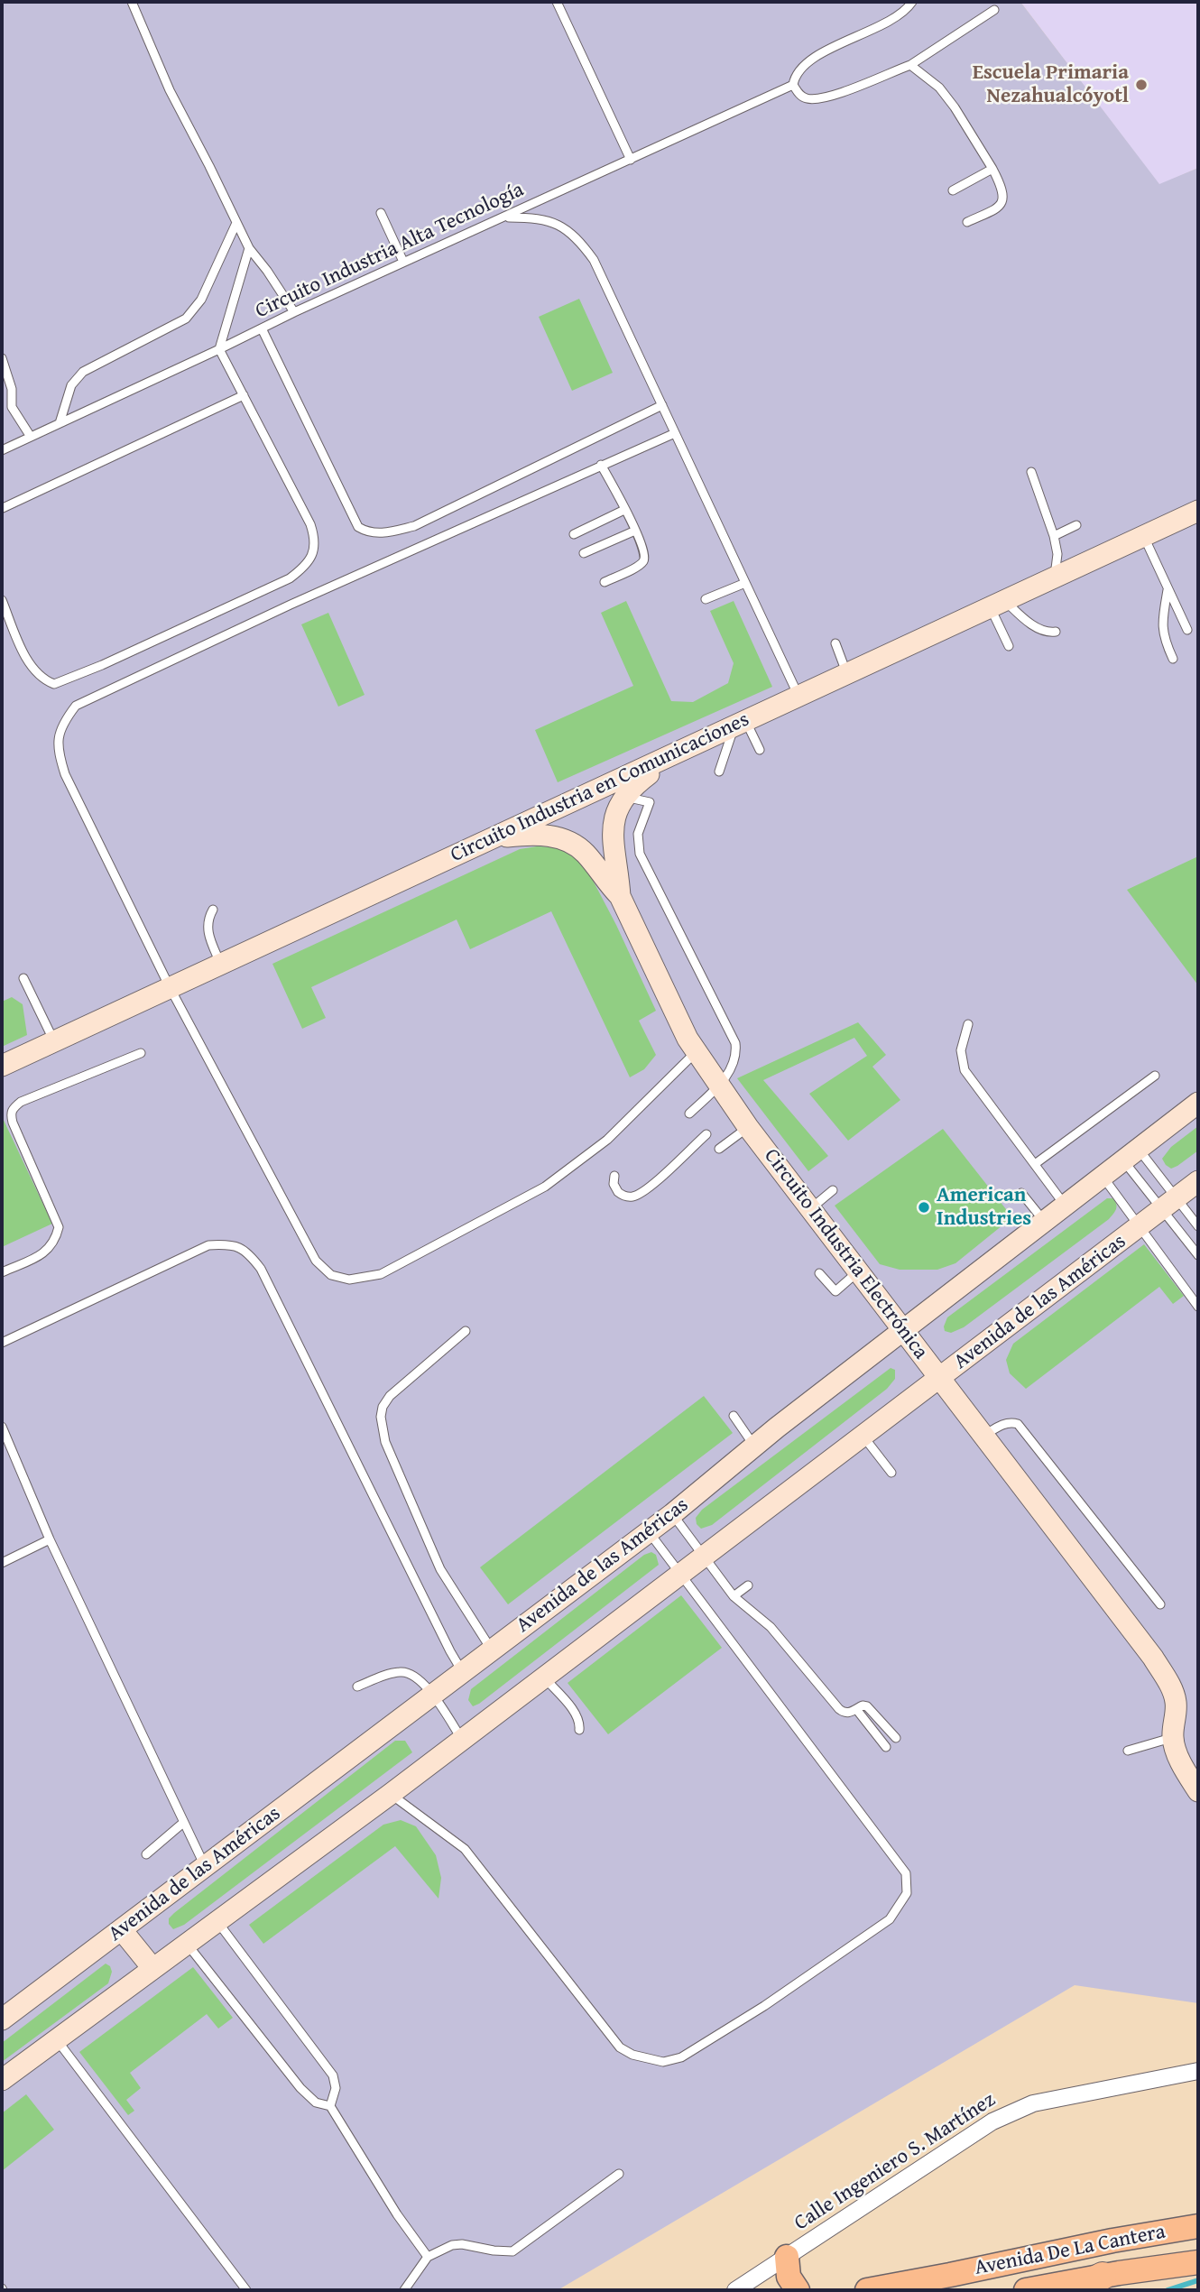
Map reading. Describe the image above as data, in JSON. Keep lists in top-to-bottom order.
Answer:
{
  "streets": {
    "main road": [
      "Circuito Industria en Comunicaciones",
      "Circuito Industria Electrónica",
      "Avenida de las Américas",
      "Avenida De La Cantera"
    ],
    "street": ["Calle Ingeniero S. Martínez"],
    "lane": ["Circuito Industria Alta Tecnología"]
  },
  "crossings": [
    ["Circuito Industria en Comunicaciones", "Circuito Industria Electrónica"],
    ["Circuito Industria Electrónica", "Avenida de las Américas"]
  ],
  "places": ["Escuela Primaria Nezahualcóyotl", "American Industries"]
}
